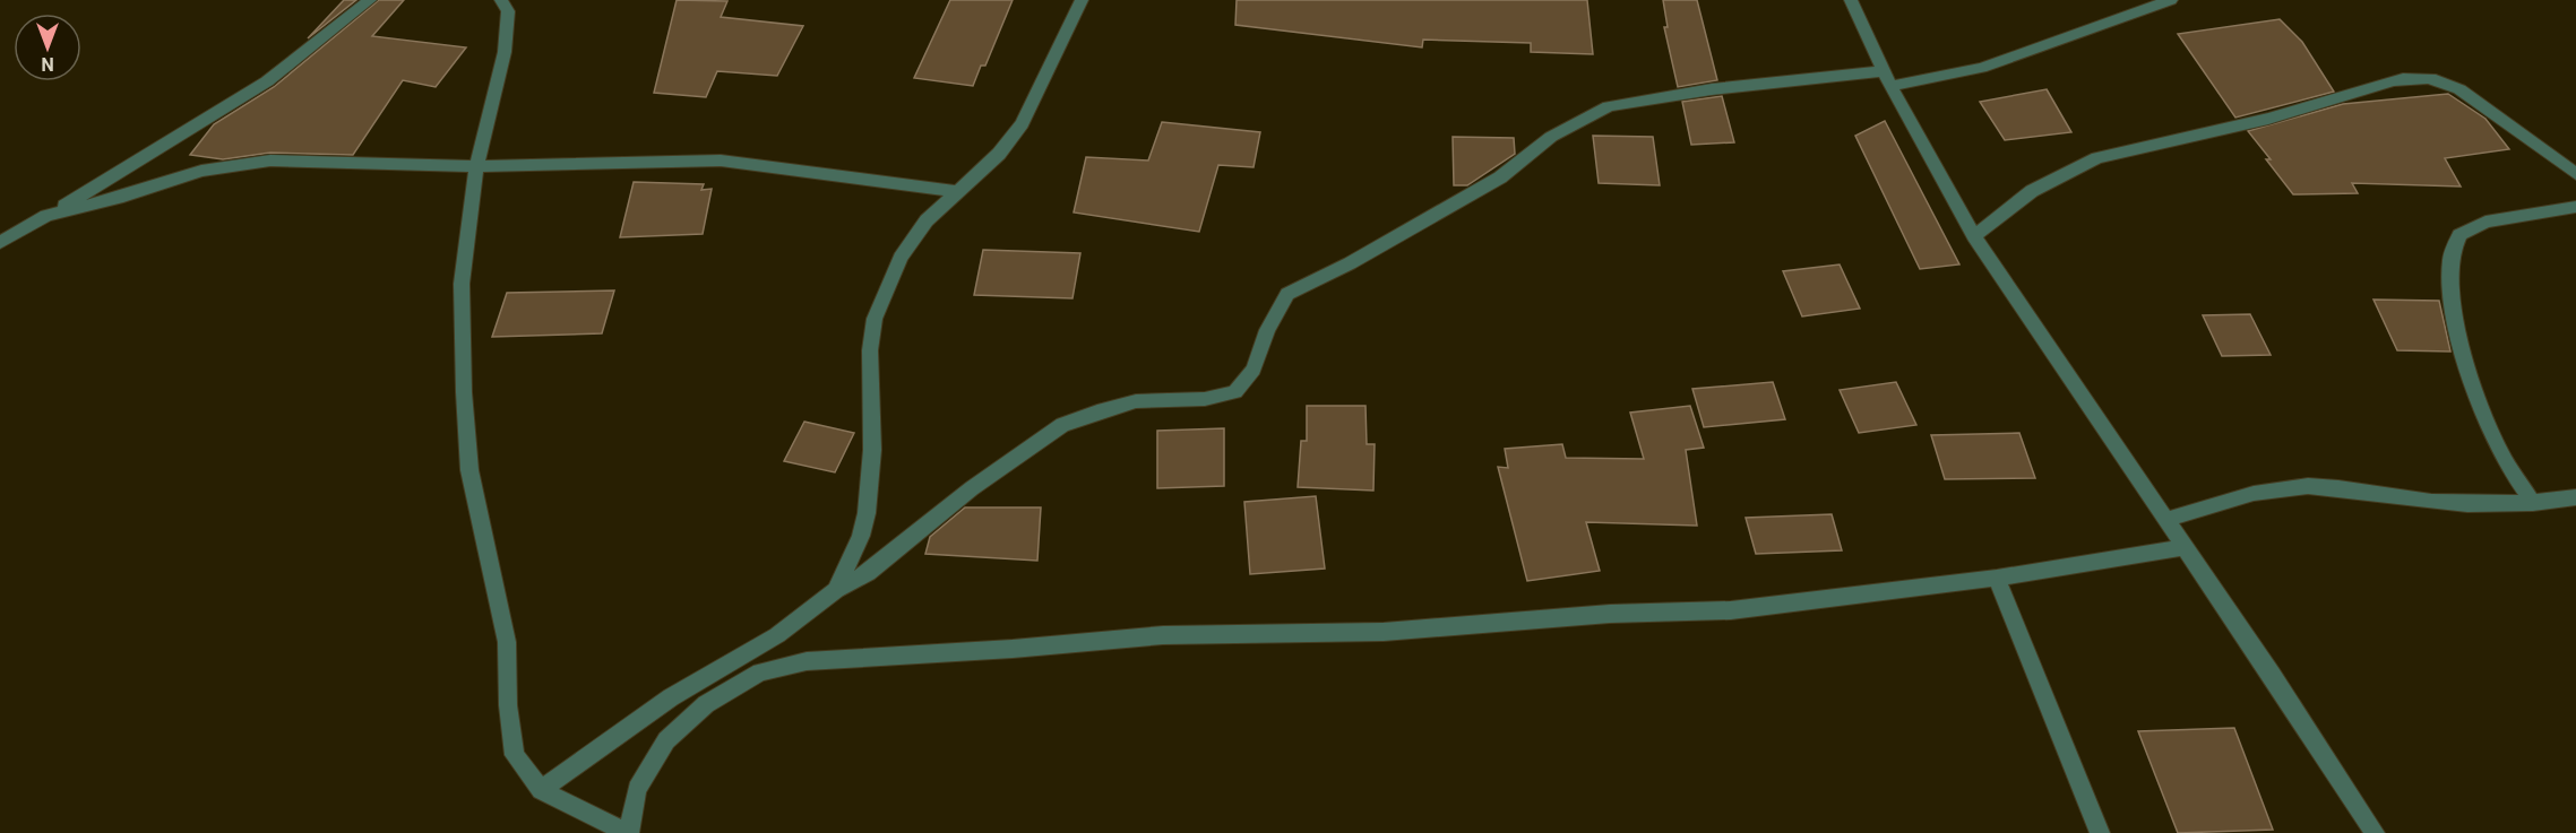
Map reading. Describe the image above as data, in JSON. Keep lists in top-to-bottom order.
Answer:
{
  "north": "bottom"
}
